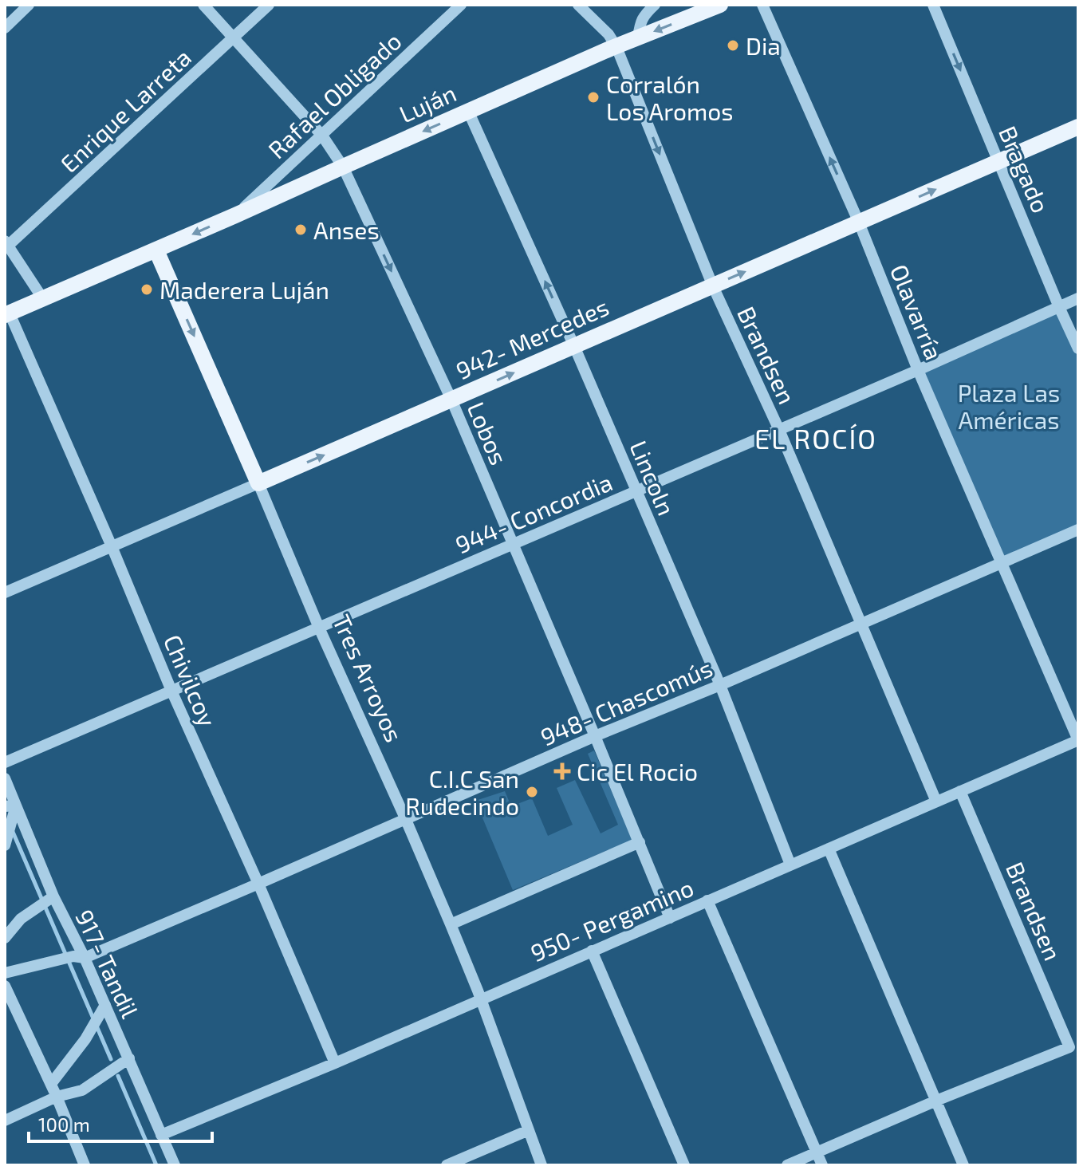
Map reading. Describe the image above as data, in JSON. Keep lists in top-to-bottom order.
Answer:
{
  "streets": {
    "main road": ["Luján", "942- Mercedes", "Tres Arroyos"],
    "street": [
      "Rafael Obligado",
      "Enrique Larreta",
      "Bragado",
      "Olavarría",
      "Brandsen",
      "Lobos",
      "Lincoln",
      "944- Concordia",
      "Chivilcoy",
      "948- Chascomús",
      "950- Pergamino",
      "917- Tandil"
    ]
  },
  "crossings": [
    ["Rafael Obligado", "Luján"],
    ["Rafael Obligado", "Lobos"],
    ["Luján", "Brandsen"],
    ["Luján", "Lobos"],
    ["Luján", "Lincoln"],
    ["Luján", "Tres Arroyos"],
    ["Luján", "Chivilcoy"],
    ["Enrique Larreta", "Lobos"],
    ["Bragado", "942- Mercedes"],
    ["Bragado", "944- Concordia"],
    ["Olavarría", "942- Mercedes"],
    ["Olavarría", "944- Concordia"],
    ["Olavarría", "948- Chascomús"],
    ["Olavarría", "950- Pergamino"],
    ["942- Mercedes", "Brandsen"],
    ["942- Mercedes", "Lobos"],
    ["942- Mercedes", "Lincoln"],
    ["942- Mercedes", "Tres Arroyos"],
    ["942- Mercedes", "Chivilcoy"],
    ["Brandsen", "944- Concordia"],
    ["Brandsen", "948- Chascomús"],
    ["Brandsen", "950- Pergamino"],
    ["Lobos", "944- Concordia"],
    ["Lobos", "948- Chascomús"],
    ["Lobos", "950- Pergamino"],
    ["Lincoln", "944- Concordia"],
    ["Lincoln", "948- Chascomús"],
    ["Lincoln", "950- Pergamino"],
    ["944- Concordia", "Tres Arroyos"],
    ["944- Concordia", "Chivilcoy"],
    ["Tres Arroyos", "948- Chascomús"],
    ["Tres Arroyos", "950- Pergamino"],
    ["Chivilcoy", "948- Chascomús"],
    ["Chivilcoy", "950- Pergamino"],
    ["948- Chascomús", "917- Tandil"],
    ["950- Pergamino", "917- Tandil"]
  ],
  "one_way": ["Luján", "Bragado", "942- Mercedes"],
  "districts": ["EL ROCÍO"],
  "parks": ["Plaza Las Américas"],
  "places": {
    "other": [
      "Dia",
      "Corralón Los Aromos",
      "Anses",
      "Maderera Luján",
      "C.I.C San Rudecindo"
    ],
    "health": ["Cic El Rocio"]
  },
  "scale_bar": "100 m"
}
